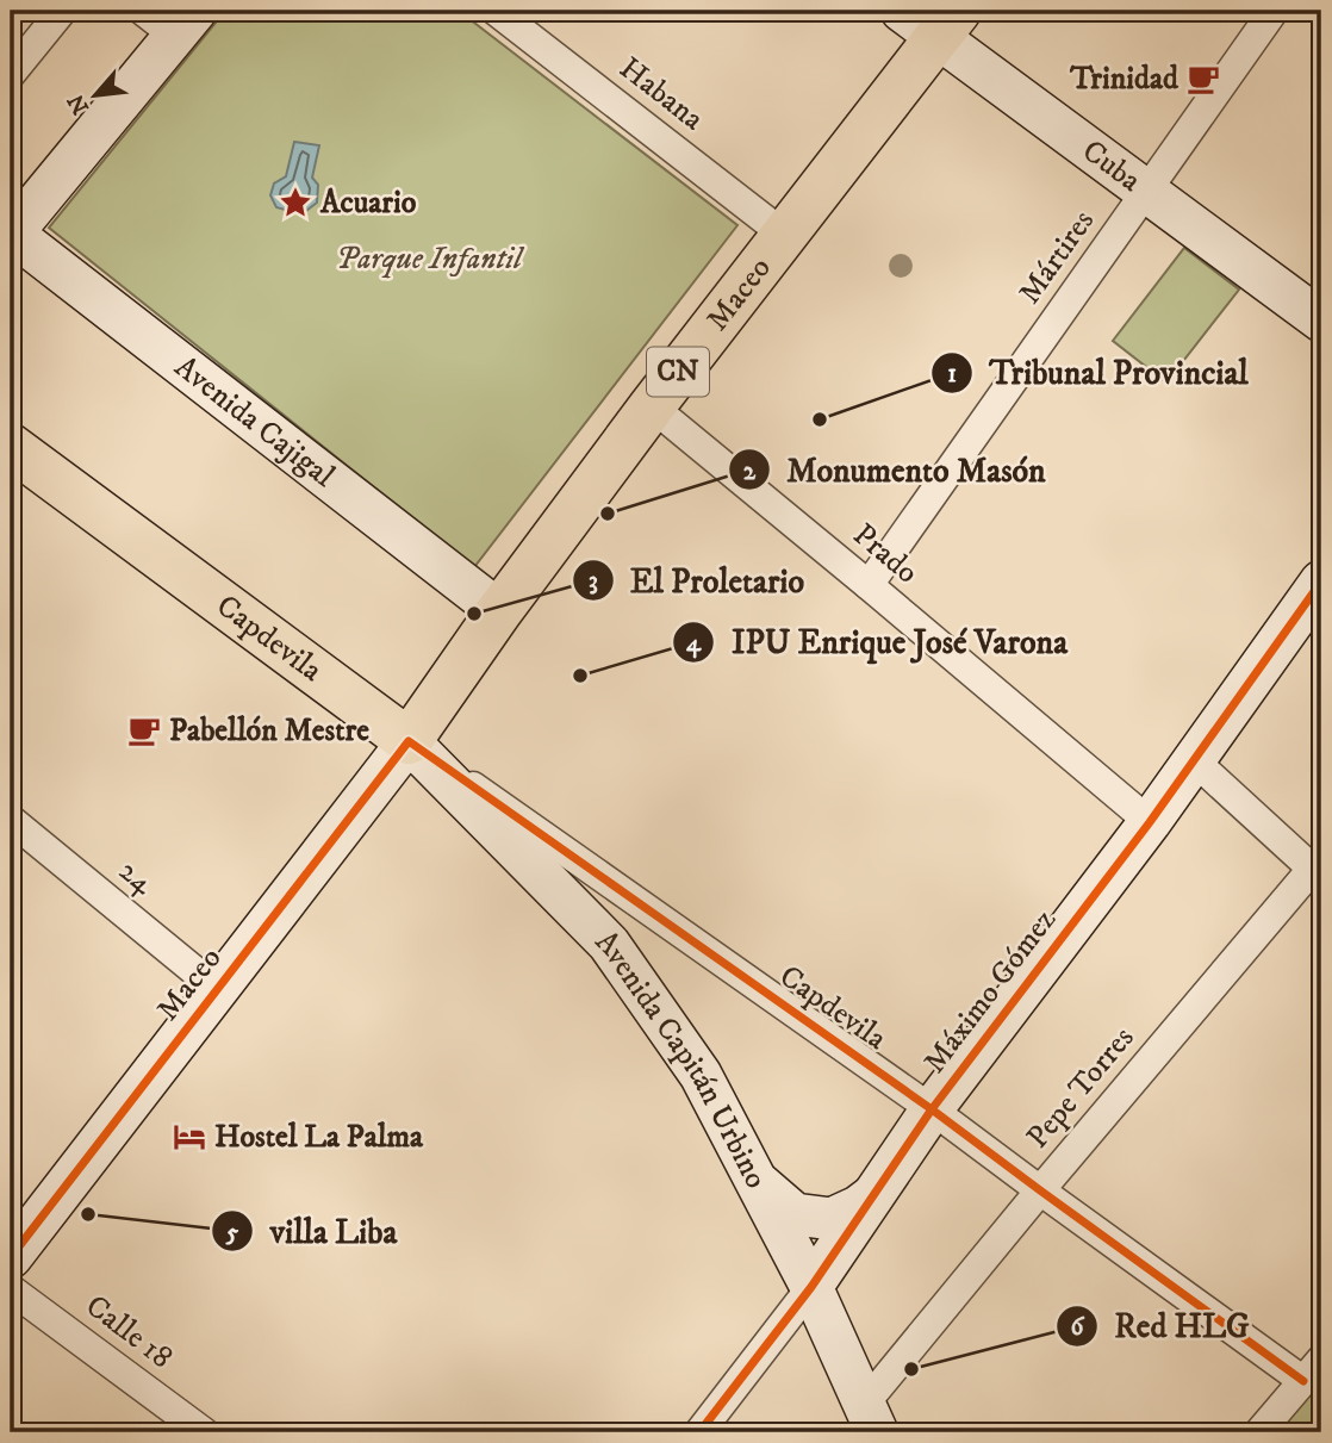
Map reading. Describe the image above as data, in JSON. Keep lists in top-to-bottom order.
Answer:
{
  "streets": {
    "main road": ["Maceo", "CN", "Capdevila"],
    "street": [
      "Habana",
      "Cuba",
      "Mártires",
      "Avenida Cajigal",
      "Prado",
      "24",
      "Máximo Gómez",
      "Avenida Capitán Urbino",
      "Pepe Torres",
      "Calle 18"
    ]
  },
  "crossings": [
    ["Habana", "Maceo"],
    ["Cuba", "Mártires"],
    ["Cuba", "Maceo"],
    ["Mártires", "Prado"],
    ["Maceo", "Avenida Cajigal"],
    ["Maceo", "Prado"],
    ["Maceo", "Capdevila"],
    ["Maceo", "24"],
    ["Maceo", "Avenida Capitán Urbino"],
    ["Prado", "Máximo Gómez"],
    ["Capdevila", "Máximo Gómez"],
    ["Capdevila", "Avenida Capitán Urbino"],
    ["Capdevila", "Pepe Torres"],
    ["Máximo Gómez", "Avenida Capitán Urbino"],
    ["Avenida Capitán Urbino", "Pepe Torres"]
  ],
  "parks": ["Parque Infantil"],
  "places": {
    "cafe": ["Trinidad", "Pabellón Mestre"],
    "place": ["Acuario"],
    "other": [
      "Tribunal Provincial",
      "Monumento Masón",
      "El Proletario",
      "IPU Enrique José Varona",
      "villa Liba",
      "Red HLG"
    ],
    "hotel": ["Hostel La Palma"]
  },
  "north": "bottom left"
}
